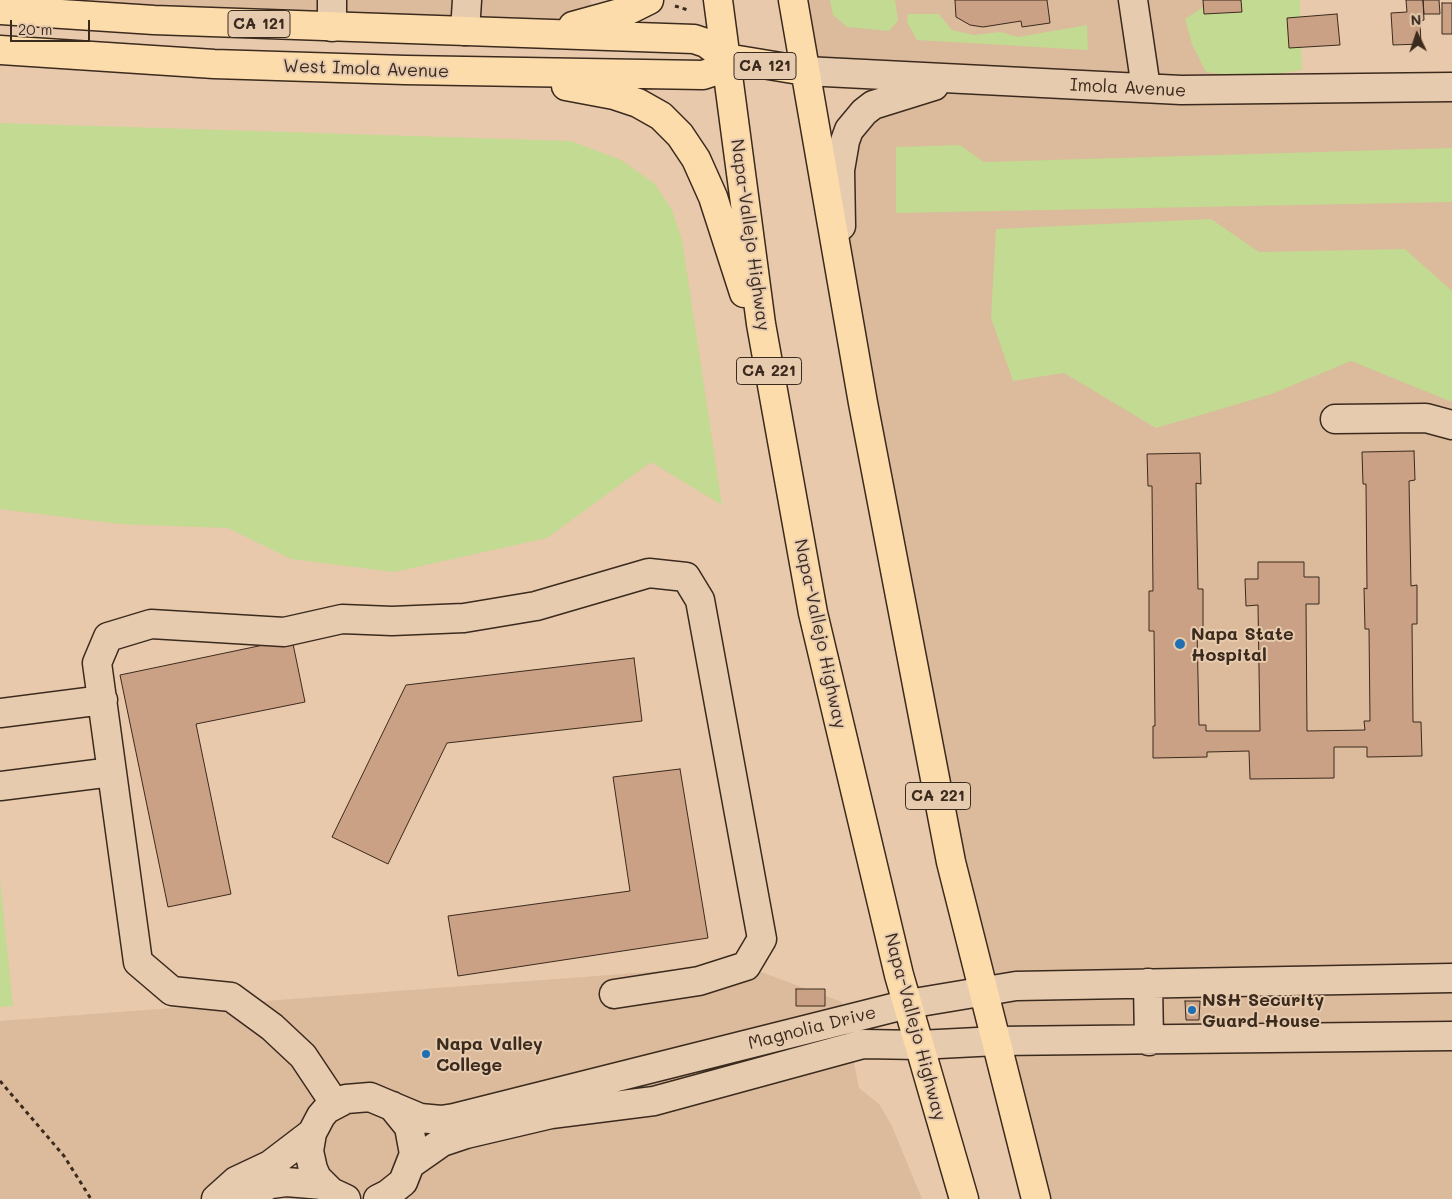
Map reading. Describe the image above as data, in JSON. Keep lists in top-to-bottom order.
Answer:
{
  "streets": {
    "main road": [
      "CA 121",
      "West Imola Avenue",
      "Napa-Vallejo Highway",
      "CA 221"
    ],
    "street": ["Imola Avenue", "Magnolia Drive"]
  },
  "crossings": [
    ["CA 121", "West Imola Avenue"],
    ["CA 121", "Imola Avenue"],
    ["CA 121", "Napa-Vallejo Highway"],
    ["CA 121", "CA 221"],
    ["West Imola Avenue", "Napa-Vallejo Highway"],
    ["West Imola Avenue", "CA 221"],
    ["Imola Avenue", "CA 221"],
    ["Napa-Vallejo Highway", "CA 221"],
    ["Napa-Vallejo Highway", "Magnolia Drive"],
    ["CA 221", "Magnolia Drive"]
  ],
  "places": ["Napa State Hospital", "NSH Security Guard House", "Napa Valley College"],
  "scale_bar": "20 m",
  "north": "top"
}
